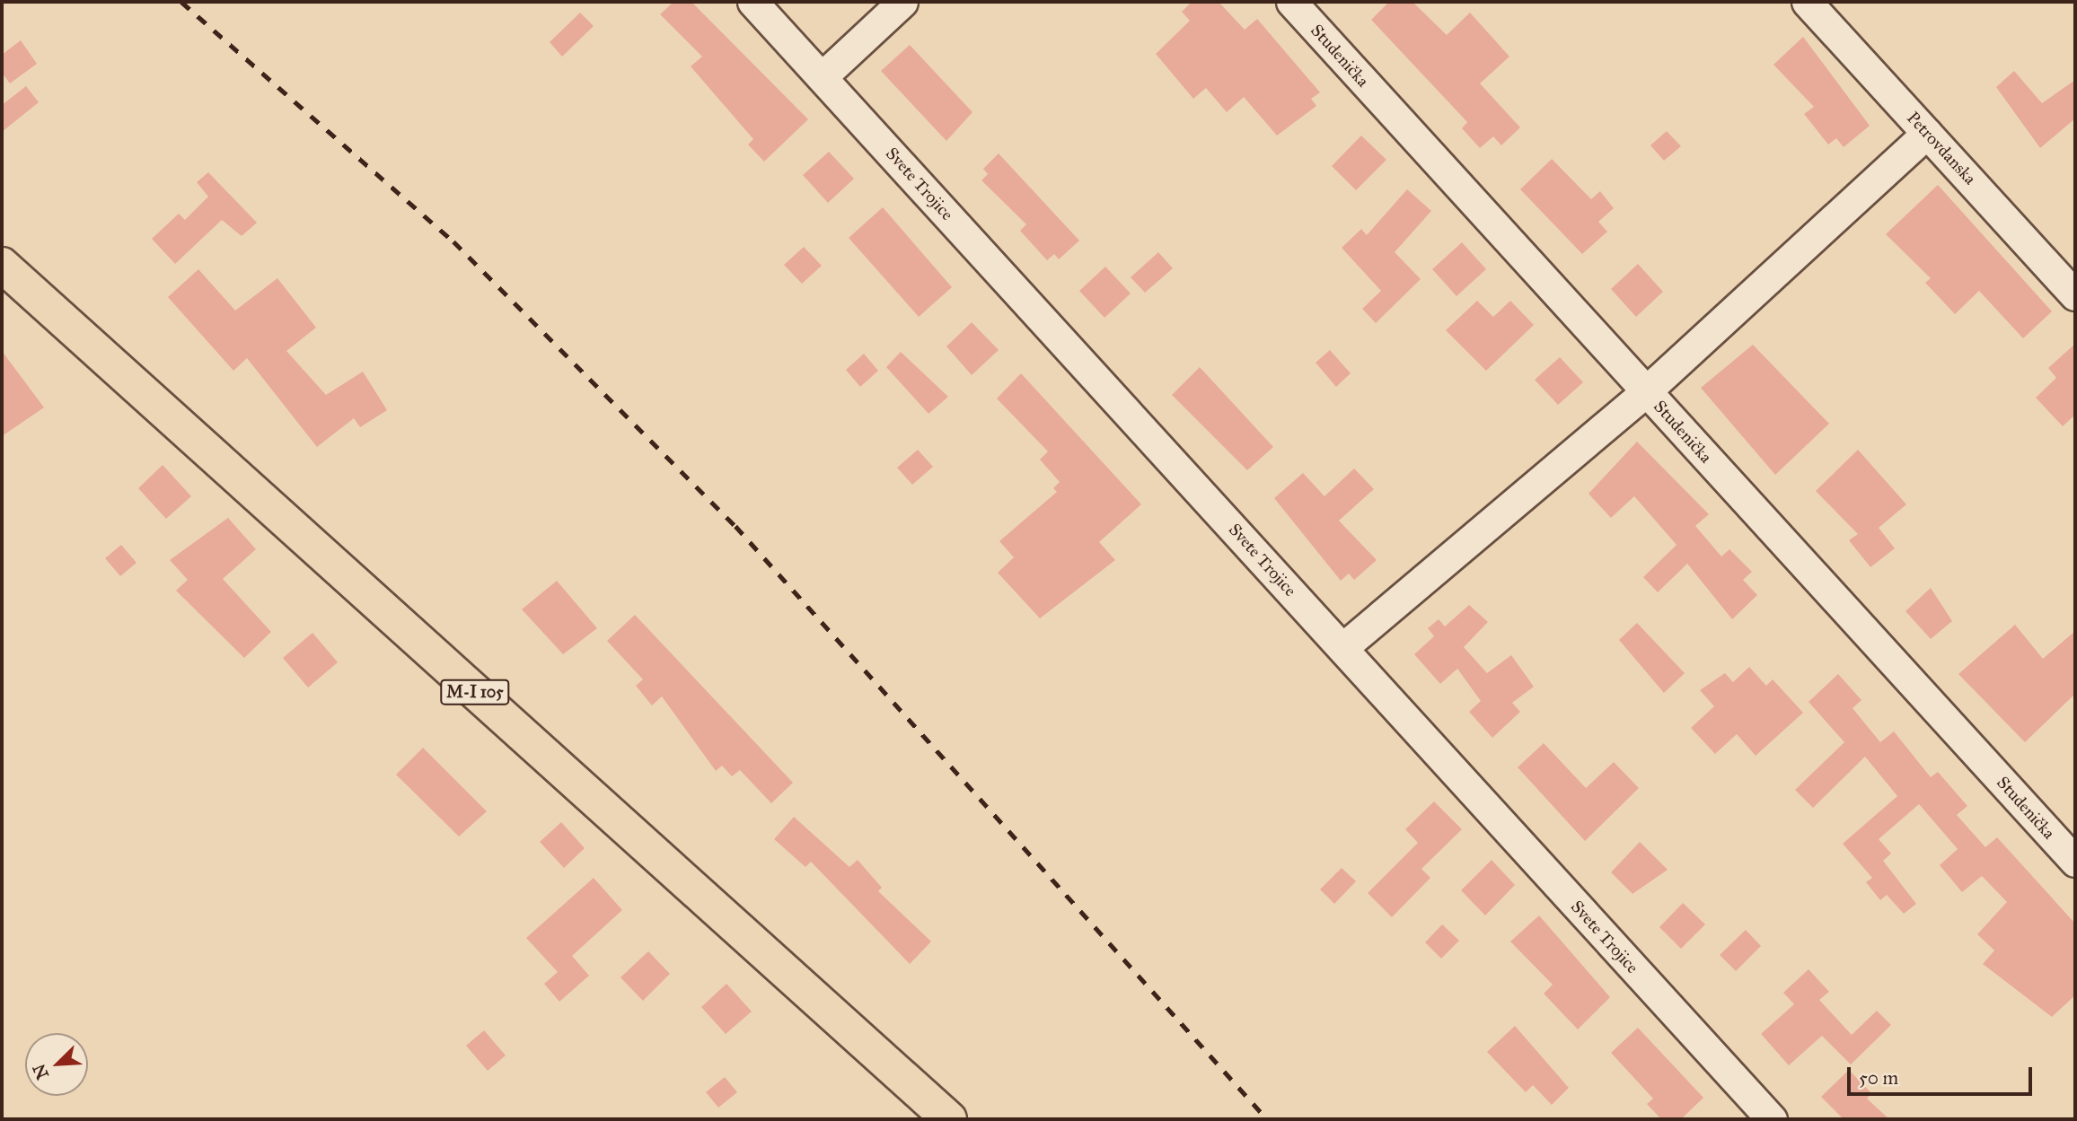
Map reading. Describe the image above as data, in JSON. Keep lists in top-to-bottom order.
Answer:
{
  "streets": {
    "main road": ["M-I 105"],
    "street": ["Studenička", "Petrovdanska", "Svete Trojice"]
  },
  "scale_bar": "50 m",
  "north": "bottom left"
}
